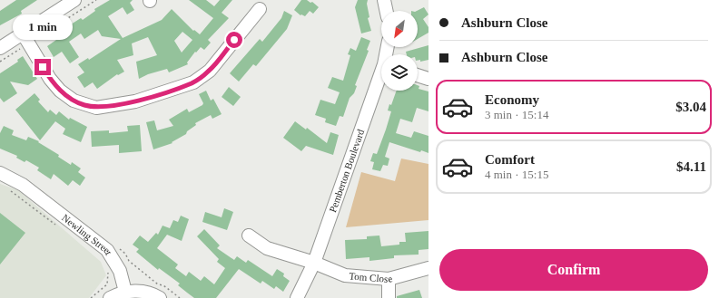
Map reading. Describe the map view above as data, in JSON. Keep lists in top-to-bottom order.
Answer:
{
  "streets": {
    "street": ["Pemberton Boulevard", "Newling Street", "Tom Close"]
  },
  "crossings": [
    ["Pemberton Boulevard", "Tom Close"]
  ],
  "north": "bottom left",
  "page": {
    "banner": ["Ashburn Close", "Ashburn Close"],
    "bubble": "1 min",
    "list": [
      {
        "name": "Economy",
        "note": "3 min · 15:14",
        "value": "$3.04"
      },
      {
        "name": "Comfort",
        "note": "4 min · 15:15",
        "value": "$4.11"
      }
    ],
    "buttons": "Confirm"
  }
}
